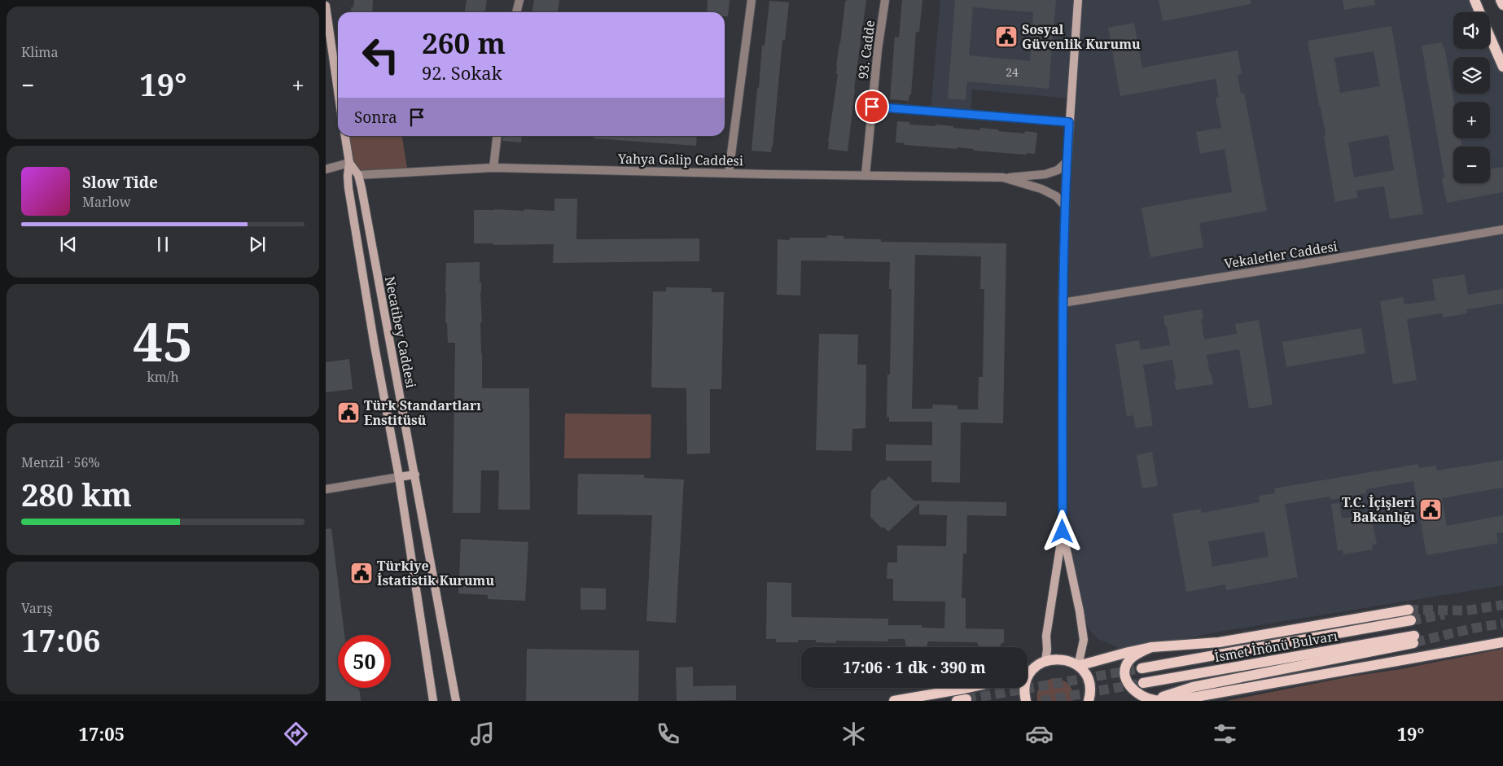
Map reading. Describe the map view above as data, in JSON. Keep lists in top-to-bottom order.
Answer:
{
  "streets": {
    "main road": ["Necatibey Caddesi", "İsmet İnönü Bulvarı"],
    "street": ["93. Cadde", "Yahya Galip Caddesi", "Vekaletler Caddesi"]
  },
  "crossings": [
    ["93. Cadde", "Yahya Galip Caddesi"],
    ["Yahya Galip Caddesi", "Necatibey Caddesi"]
  ],
  "places": {
    "public building": [
      "Sosyal Güvenlik Kurumu",
      "Türk Standartları Enstitüsü",
      "T.C. İçişleri Bakanlığı",
      "Türkiye İstatistik Kurumu"
    ]
  },
  "house_numbers": ["24"],
  "page": {
    "tile": [
      "Klima",
      ["45", "km/h"],
      ["Menzil · 56%", "280 km"],
      ["Varış", "17:06"]
    ],
    "map_buttons": ["+", "−"],
    "turn": ["260 m", "92. Sokak"],
    "heat": ["−", "19°", "+"],
    "then": "Sonra",
    "song": ["Slow Tide", "Marlow"],
    "limit": "50",
    "trip": "17:06 · 1 dk · 390 m",
    "tabs": ["17:05", "19°"]
  }
}
